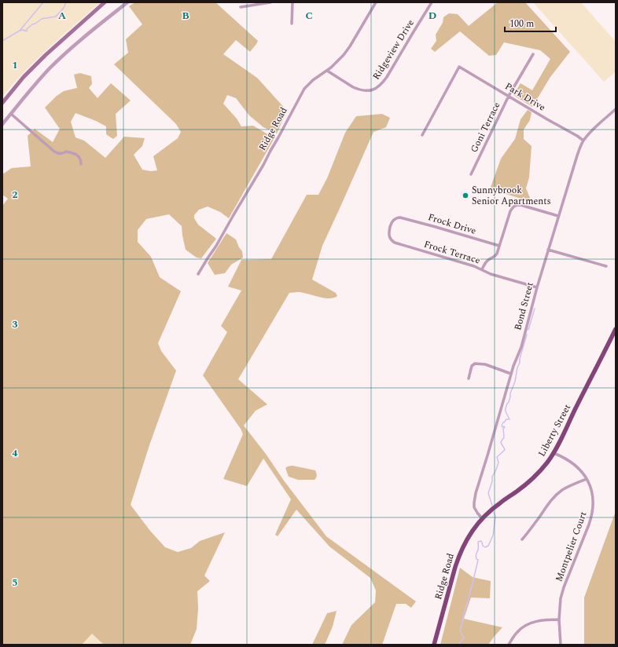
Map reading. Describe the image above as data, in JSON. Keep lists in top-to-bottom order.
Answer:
{
  "streets": {
    "highway": ["Ridge Road", "Liberty Street"],
    "street": [
      "Ridgeview Drive",
      "Park Drive",
      "Goni Terrace",
      "Frock Drive",
      "Frock Terrace",
      "Bond Street",
      "Montpelier Court"
    ]
  },
  "crossings": [
    ["Ridgeview Drive", "Ridge Road"],
    ["Park Drive", "Goni Terrace"],
    ["Park Drive", "Bond Street"],
    ["Ridge Road", "Bond Street"],
    ["Ridge Road", "Liberty Street"],
    ["Frock Drive", "Frock Terrace"],
    ["Frock Terrace", "Bond Street"],
    ["Bond Street", "Liberty Street"],
    ["Liberty Street", "Montpelier Court"]
  ],
  "places": ["Sunnybrook Senior Apartments"],
  "scale_bar": "100 m",
  "grid": {
    "columns": [
      "A",
      "B",
      "C",
      "D"
    ],
    "rows": [
      "1",
      "2",
      "3",
      "4",
      "5"
    ]
  }
}
